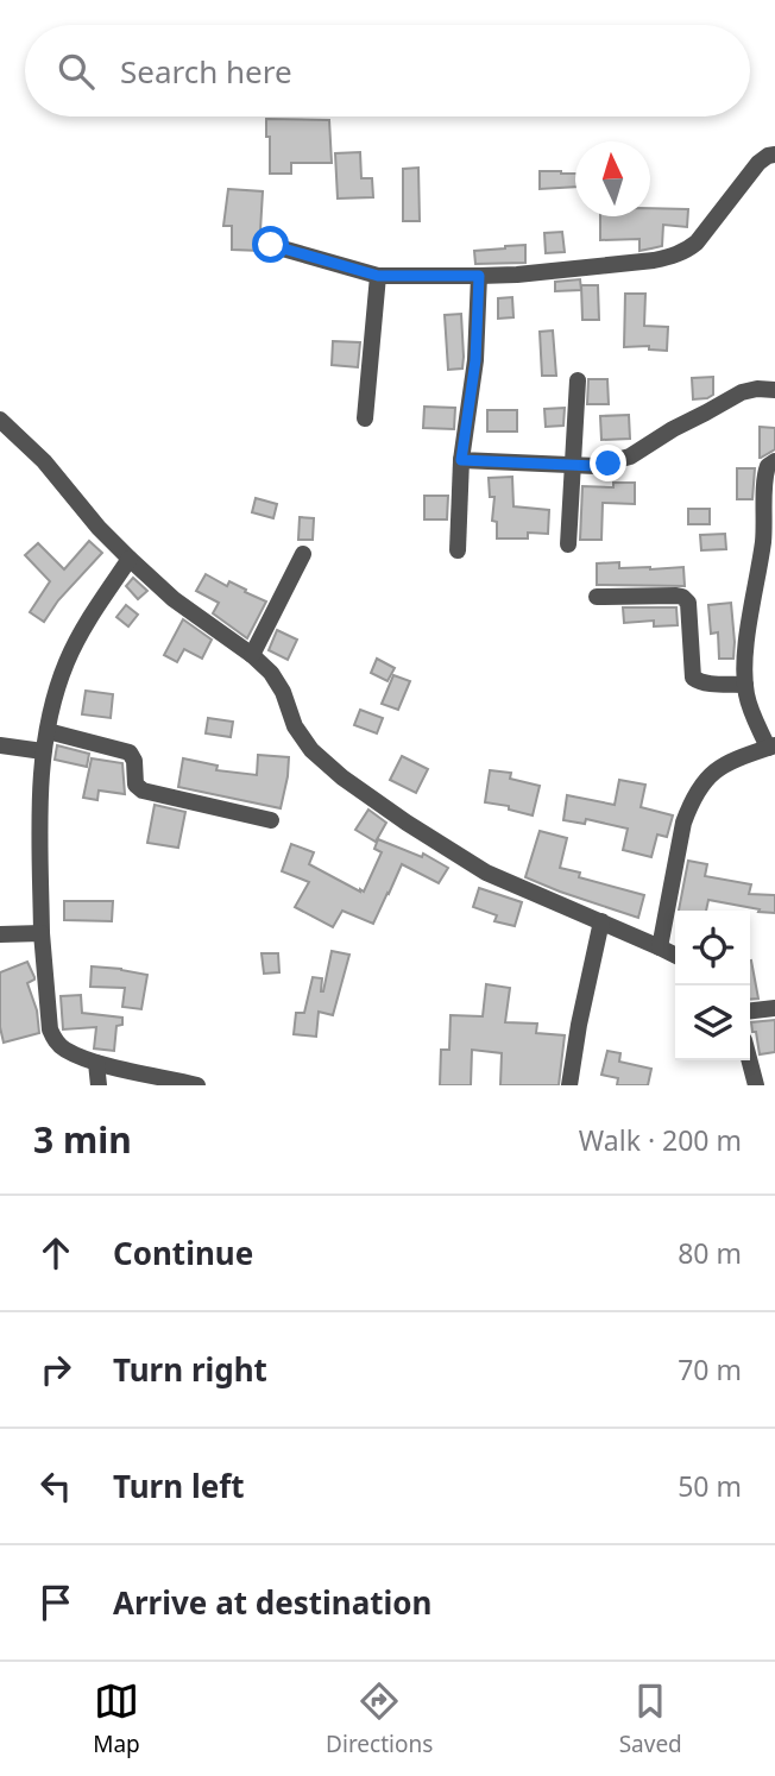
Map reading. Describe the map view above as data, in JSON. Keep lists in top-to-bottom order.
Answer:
{
  "north": "top",
  "page": {
    "search": "Search here",
    "heading": ["3 min", "Walk · 200 m"],
    "list": [
      ["Continue", "80 m"],
      ["Turn right", "70 m"],
      ["Turn left", "50 m"],
      "Arrive at destination"
    ],
    "nav": ["Map", "Directions", "Saved"]
  }
}
